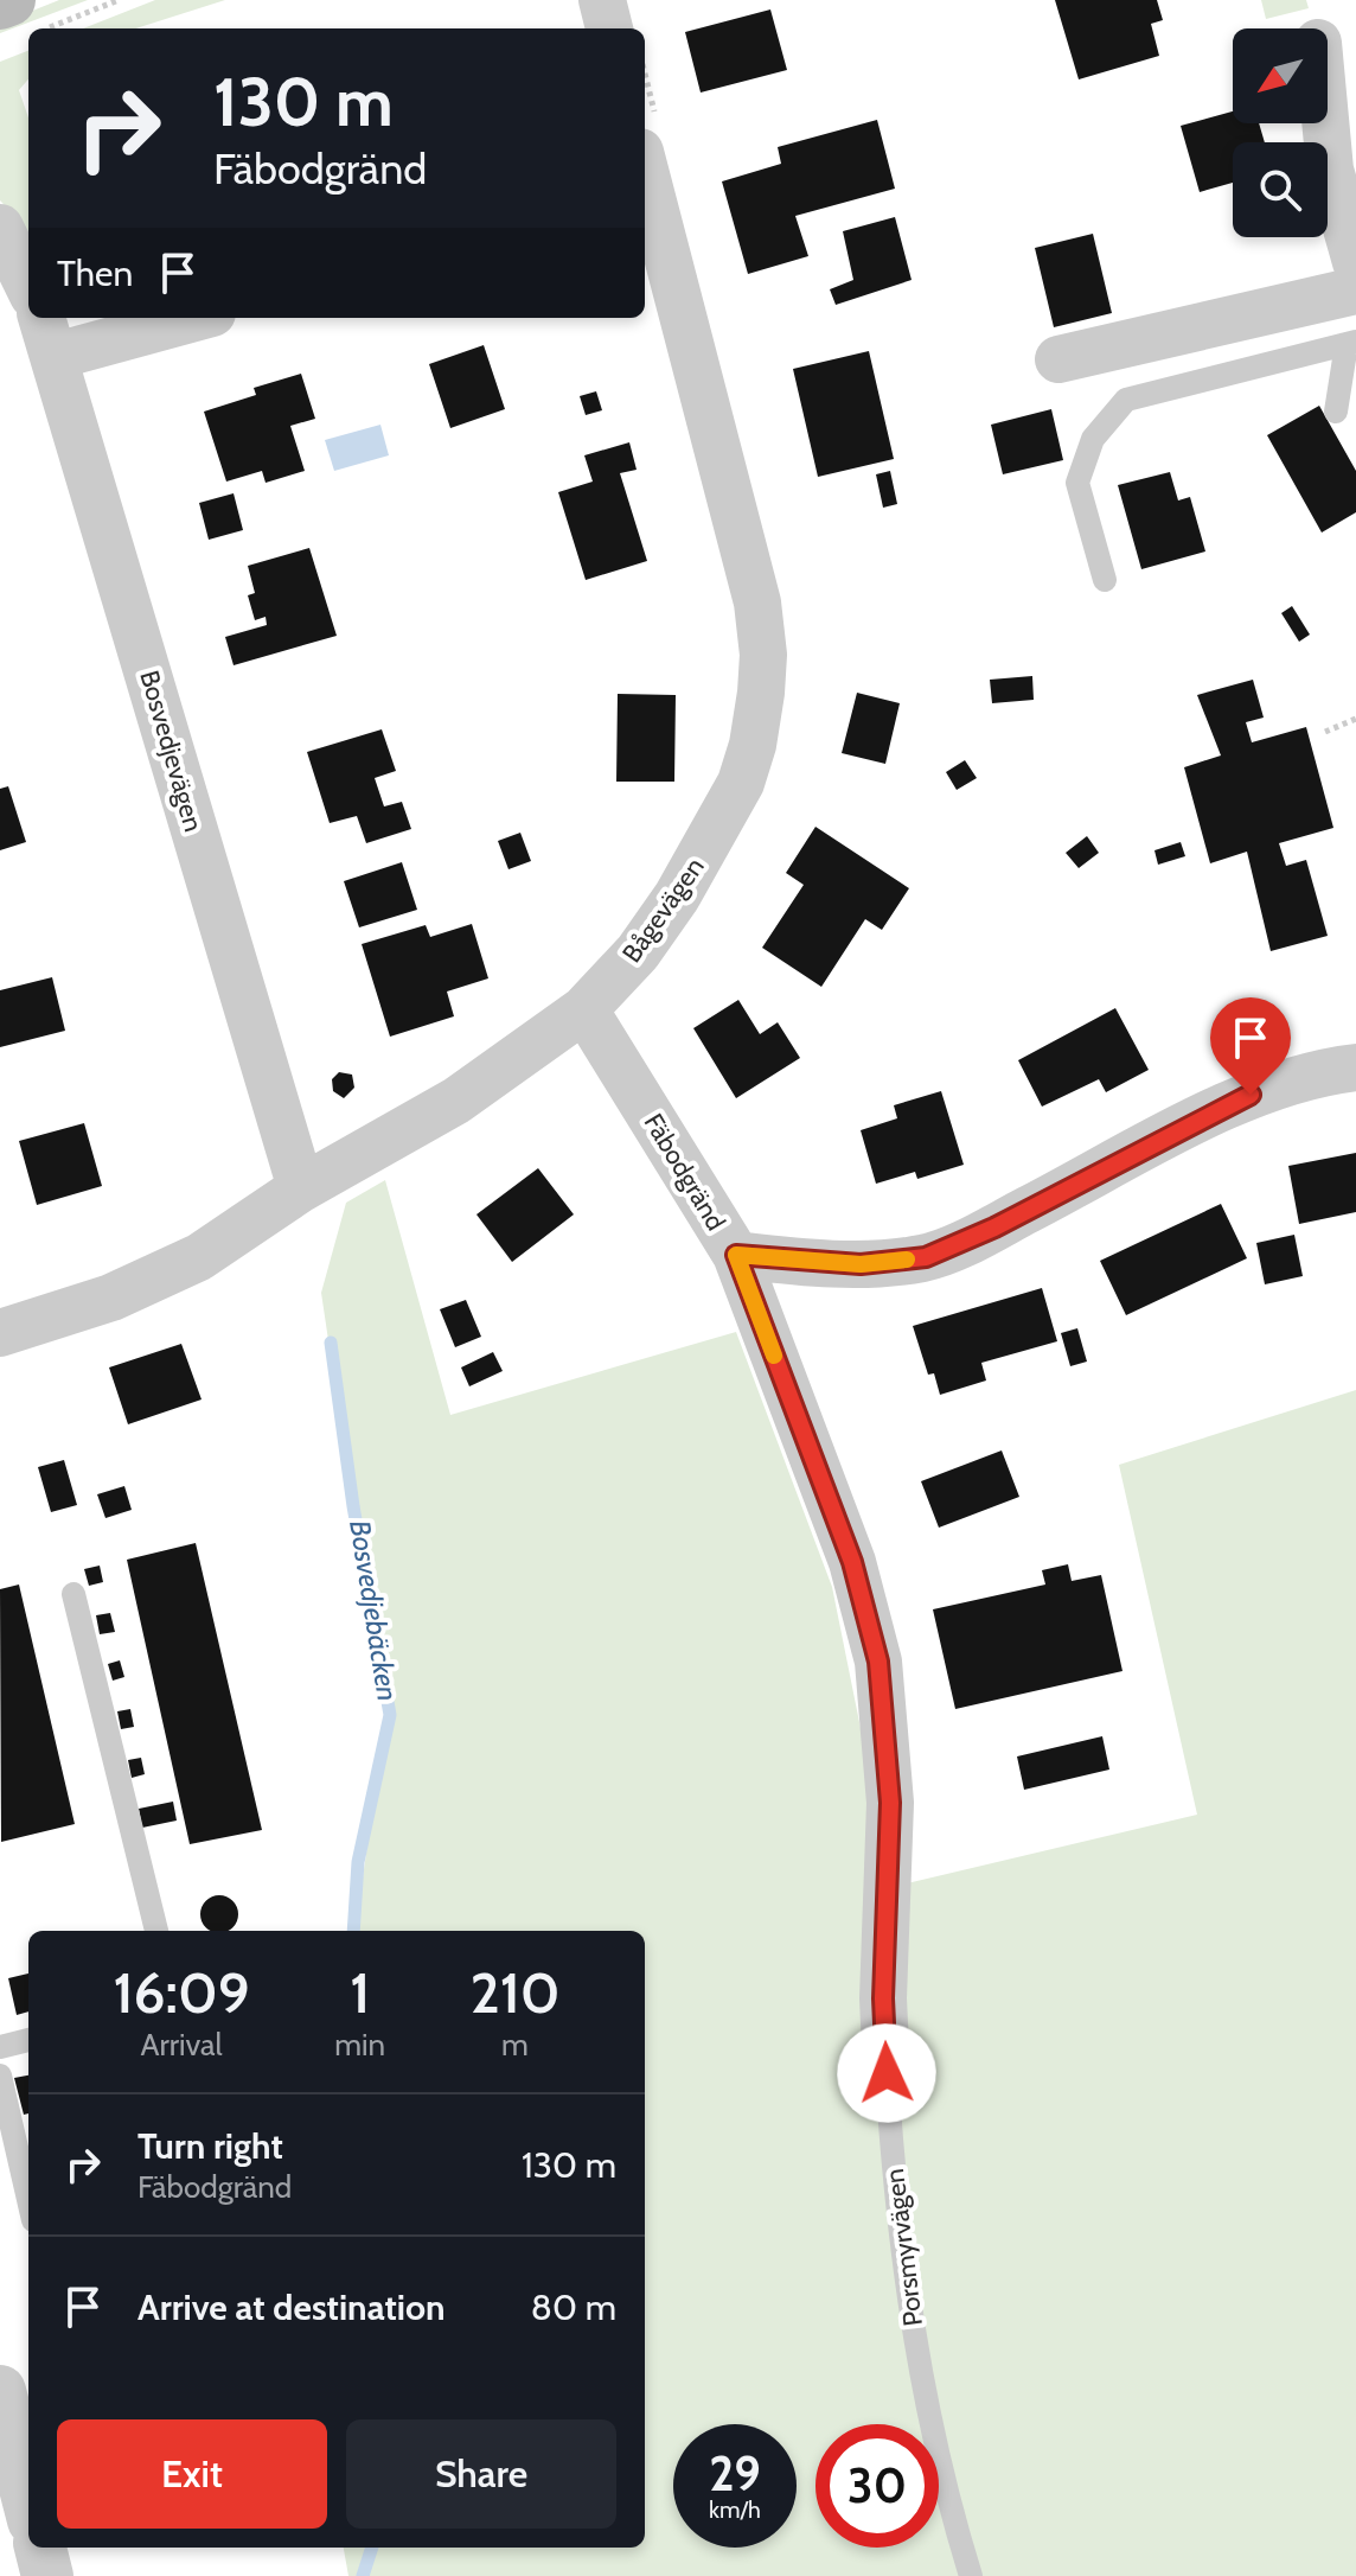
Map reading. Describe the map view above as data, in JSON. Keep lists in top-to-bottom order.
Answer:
{
  "streets": {
    "street": [
      "Bosvedjevägen",
      "Bågevägen",
      "Fäbodgränd",
      "Porsmyrvägen"
    ]
  },
  "crossings": [
    ["Bosvedjevägen", "Bågevägen"],
    ["Bågevägen", "Fäbodgränd"],
    ["Fäbodgränd", "Porsmyrvägen"]
  ],
  "water": ["Bosvedjebäcken"],
  "north": "bottom left",
  "page": {
    "turn": ["130 m", "Fäbodgränd"],
    "then": "Then",
    "eta": [
      "16:09",
      "Arrival",
      "1",
      "min",
      "210",
      "m"
    ],
    "list": [
      {
        "name": "Turn right",
        "note": "Fäbodgränd",
        "value": "130 m"
      },
      {
        "name": "Arrive at destination",
        "value": "80 m"
      }
    ],
    "buttons": ["Exit", "Share"],
    "speed": "29 km/h",
    "limit": "30"
  }
}
